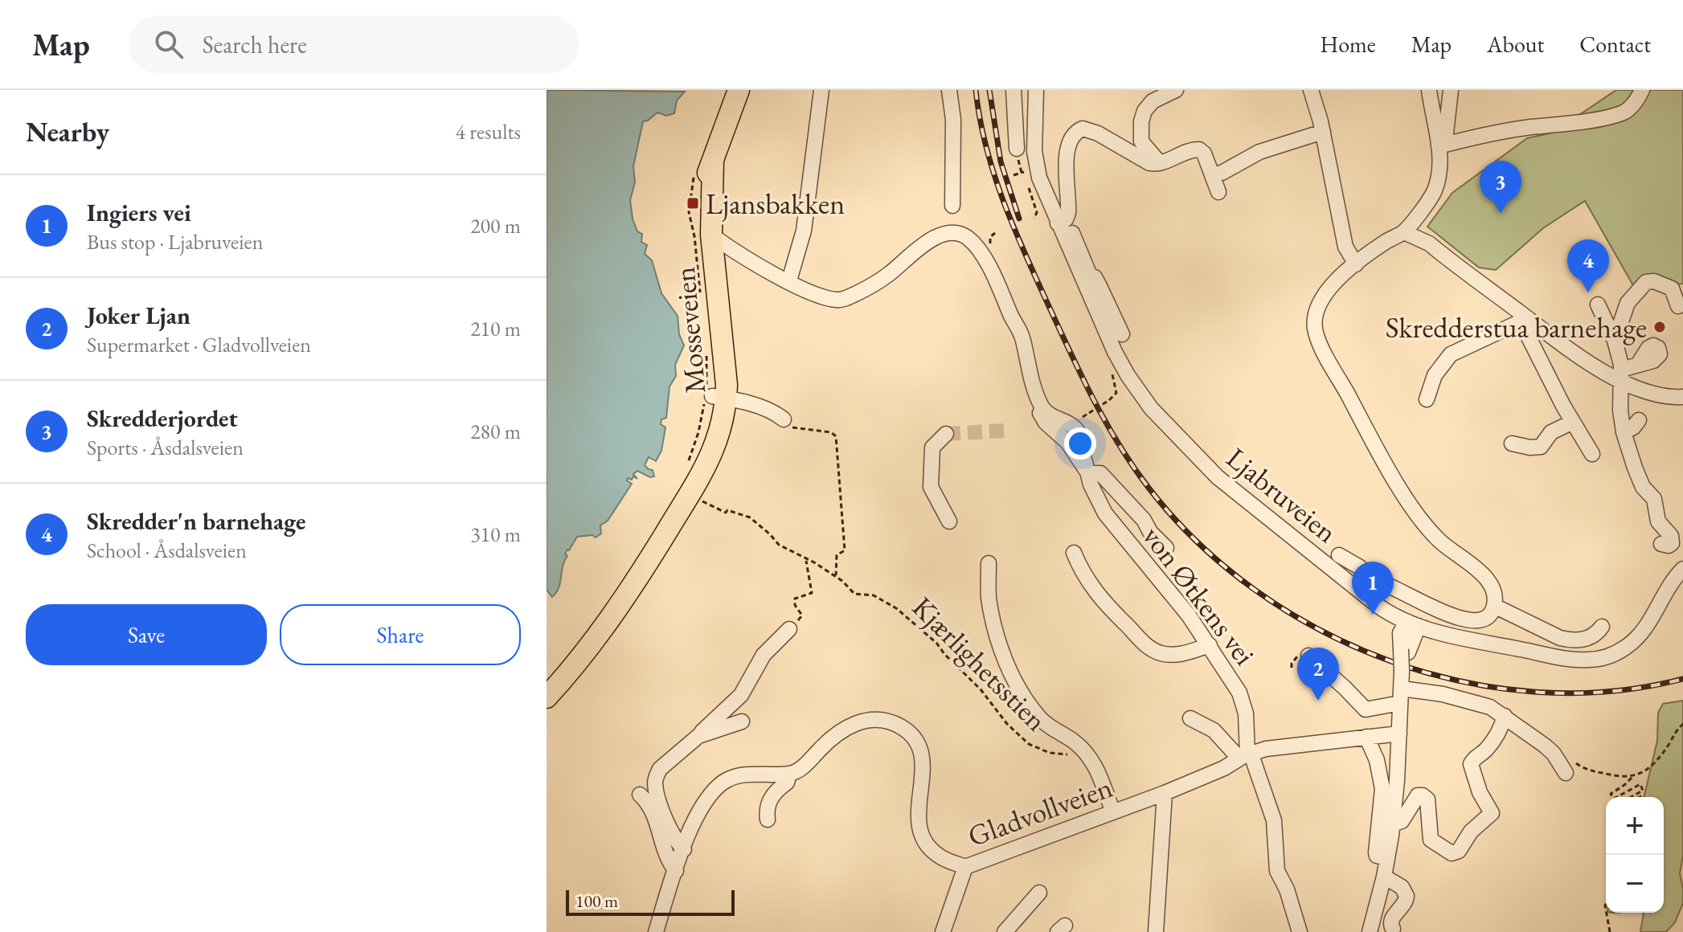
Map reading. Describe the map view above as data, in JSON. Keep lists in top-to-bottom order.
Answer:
{
  "streets": {
    "highway": ["Mosseveien"],
    "street": ["Ljabruveien", "von Øtkens vei", "Gladvollveien"],
    "path": ["Kjærlighetsstien"]
  },
  "crossings": [
    ["von Øtkens vei", "Gladvollveien"]
  ],
  "places": {
    "transit": ["Ljansbakken"],
    "other": ["Skredderstua barnehage"]
  },
  "scale_bar": "100 m",
  "page": {
    "header": "Map",
    "search": "Search here",
    "nav": [
      "Home",
      "Map",
      "About",
      "Contact"
    ],
    "heading": ["Nearby", "4 results"],
    "pins": [
      "3",
      "4",
      "1",
      "2"
    ],
    "list": [
      {
        "mark": "1",
        "name": "Ingiers vei",
        "note": "Bus stop · Ljabruveien",
        "value": "200 m"
      },
      {
        "mark": "2",
        "name": "Joker Ljan",
        "note": "Supermarket · Gladvollveien",
        "value": "210 m"
      },
      {
        "mark": "3",
        "name": "Skredderjordet",
        "note": "Sports · Åsdalsveien",
        "value": "280 m"
      },
      {
        "mark": "4",
        "name": "Skredder'n barnehage",
        "note": "School · Åsdalsveien",
        "value": "310 m"
      }
    ],
    "buttons": ["Save", "Share"],
    "map_buttons": ["+", "−"],
    "scale": "100 m"
  }
}
